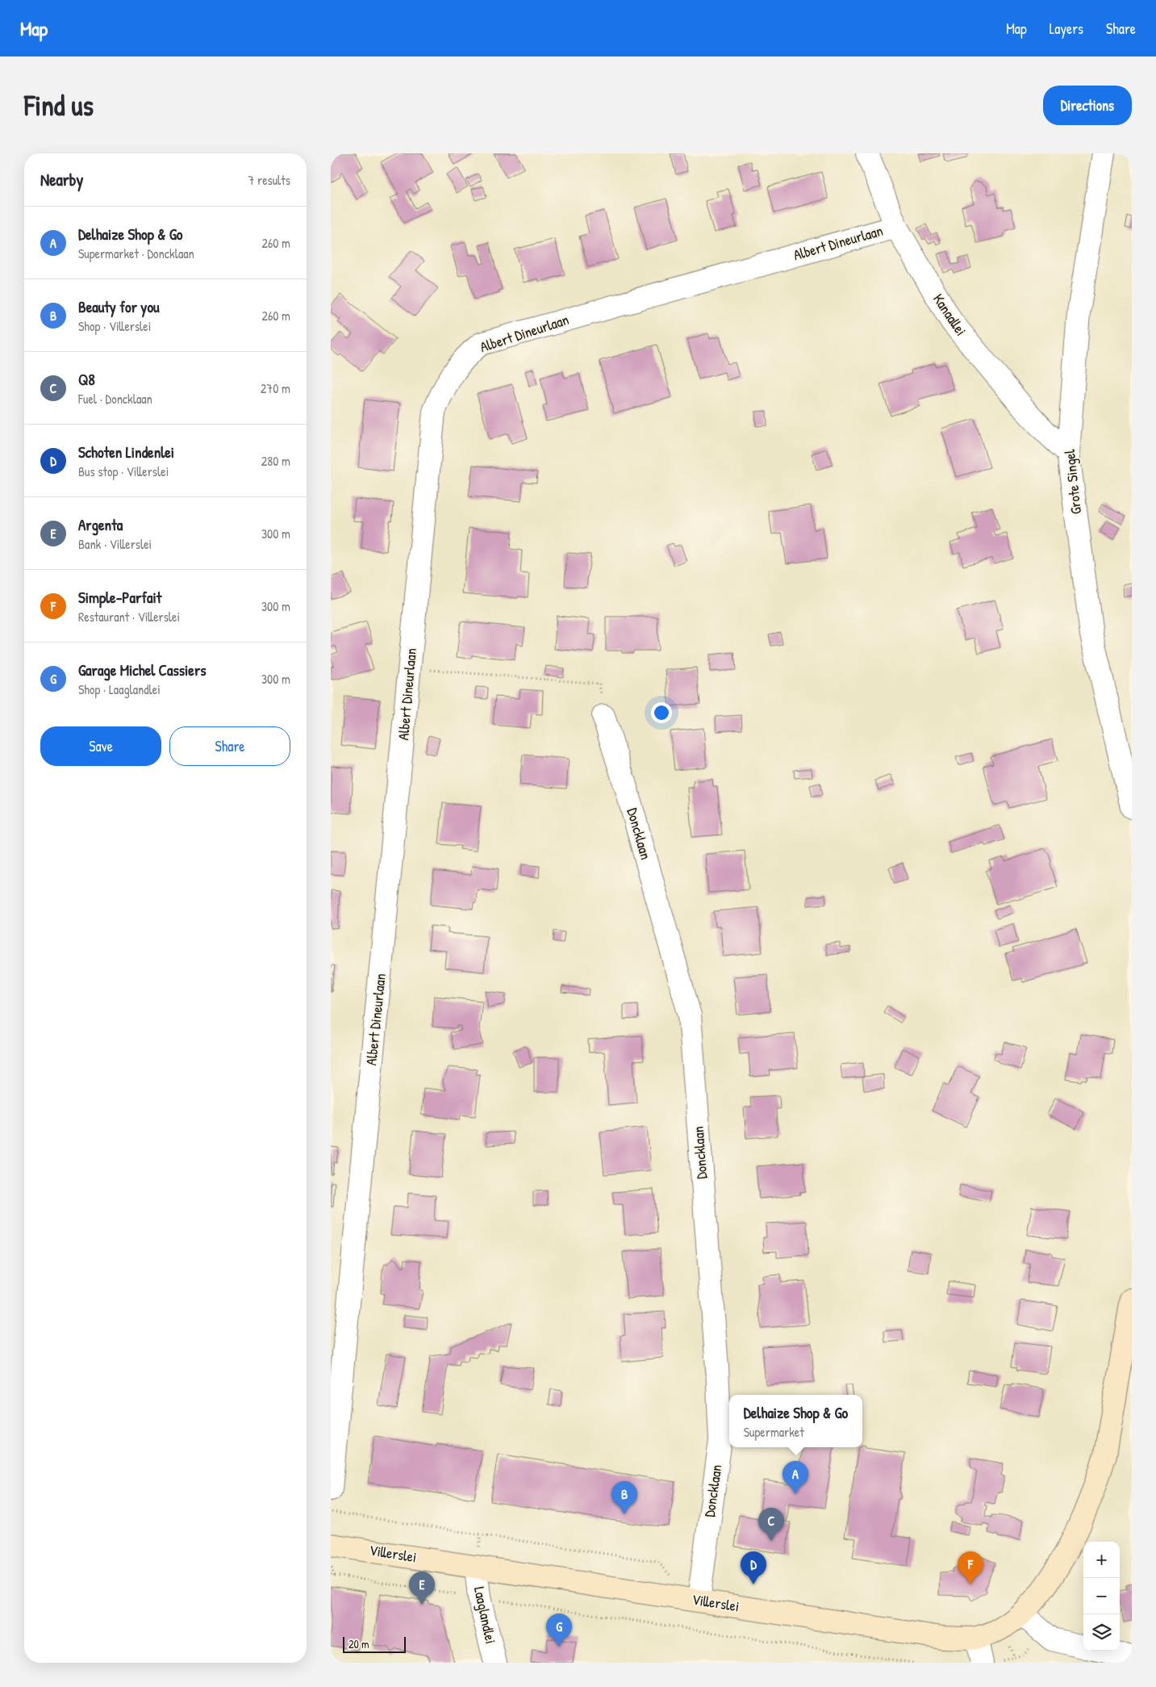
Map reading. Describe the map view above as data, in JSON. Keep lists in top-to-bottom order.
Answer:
{
  "streets": {
    "street": [
      "Albert Dineurlaan",
      "Kanaallei",
      "Grote Singel",
      "Doncklaan",
      "Villerslei",
      "Laaglandlei"
    ]
  },
  "crossings": [
    ["Albert Dineurlaan", "Kanaallei"],
    ["Kanaallei", "Grote Singel"],
    ["Doncklaan", "Villerslei"],
    ["Villerslei", "Laaglandlei"]
  ],
  "scale_bar": "20 m",
  "page": {
    "header": "Map",
    "nav": ["Map", "Layers", "Share"],
    "buttons": [
      "Directions",
      ["Save", "Share"]
    ],
    "title": "Find us",
    "heading": ["Nearby", "7 results"],
    "list": [
      {
        "mark": "A",
        "name": "Delhaize Shop & Go",
        "note": "Supermarket · Doncklaan",
        "value": "260 m"
      },
      {
        "mark": "B",
        "name": "Beauty for you",
        "note": "Shop · Villerslei",
        "value": "260 m"
      },
      {
        "mark": "C",
        "name": "Q8",
        "note": "Fuel · Doncklaan",
        "value": "270 m"
      },
      {
        "mark": "D",
        "name": "Schoten Lindenlei",
        "note": "Bus stop · Villerslei",
        "value": "280 m"
      },
      {
        "mark": "E",
        "name": "Argenta",
        "note": "Bank · Villerslei",
        "value": "300 m"
      },
      {
        "mark": "F",
        "name": "Simple-Parfait",
        "note": "Restaurant · Villerslei",
        "value": "300 m"
      },
      {
        "mark": "G",
        "name": "Garage Michel Cassiers",
        "note": "Shop · Laaglandlei",
        "value": "300 m"
      }
    ],
    "popup": ["Delhaize Shop & Go", "Supermarket"],
    "pins": [
      "A",
      "B",
      "C",
      "D",
      "F",
      "E",
      "G"
    ],
    "map_buttons": ["+", "−"],
    "scale": "20 m"
  }
}
